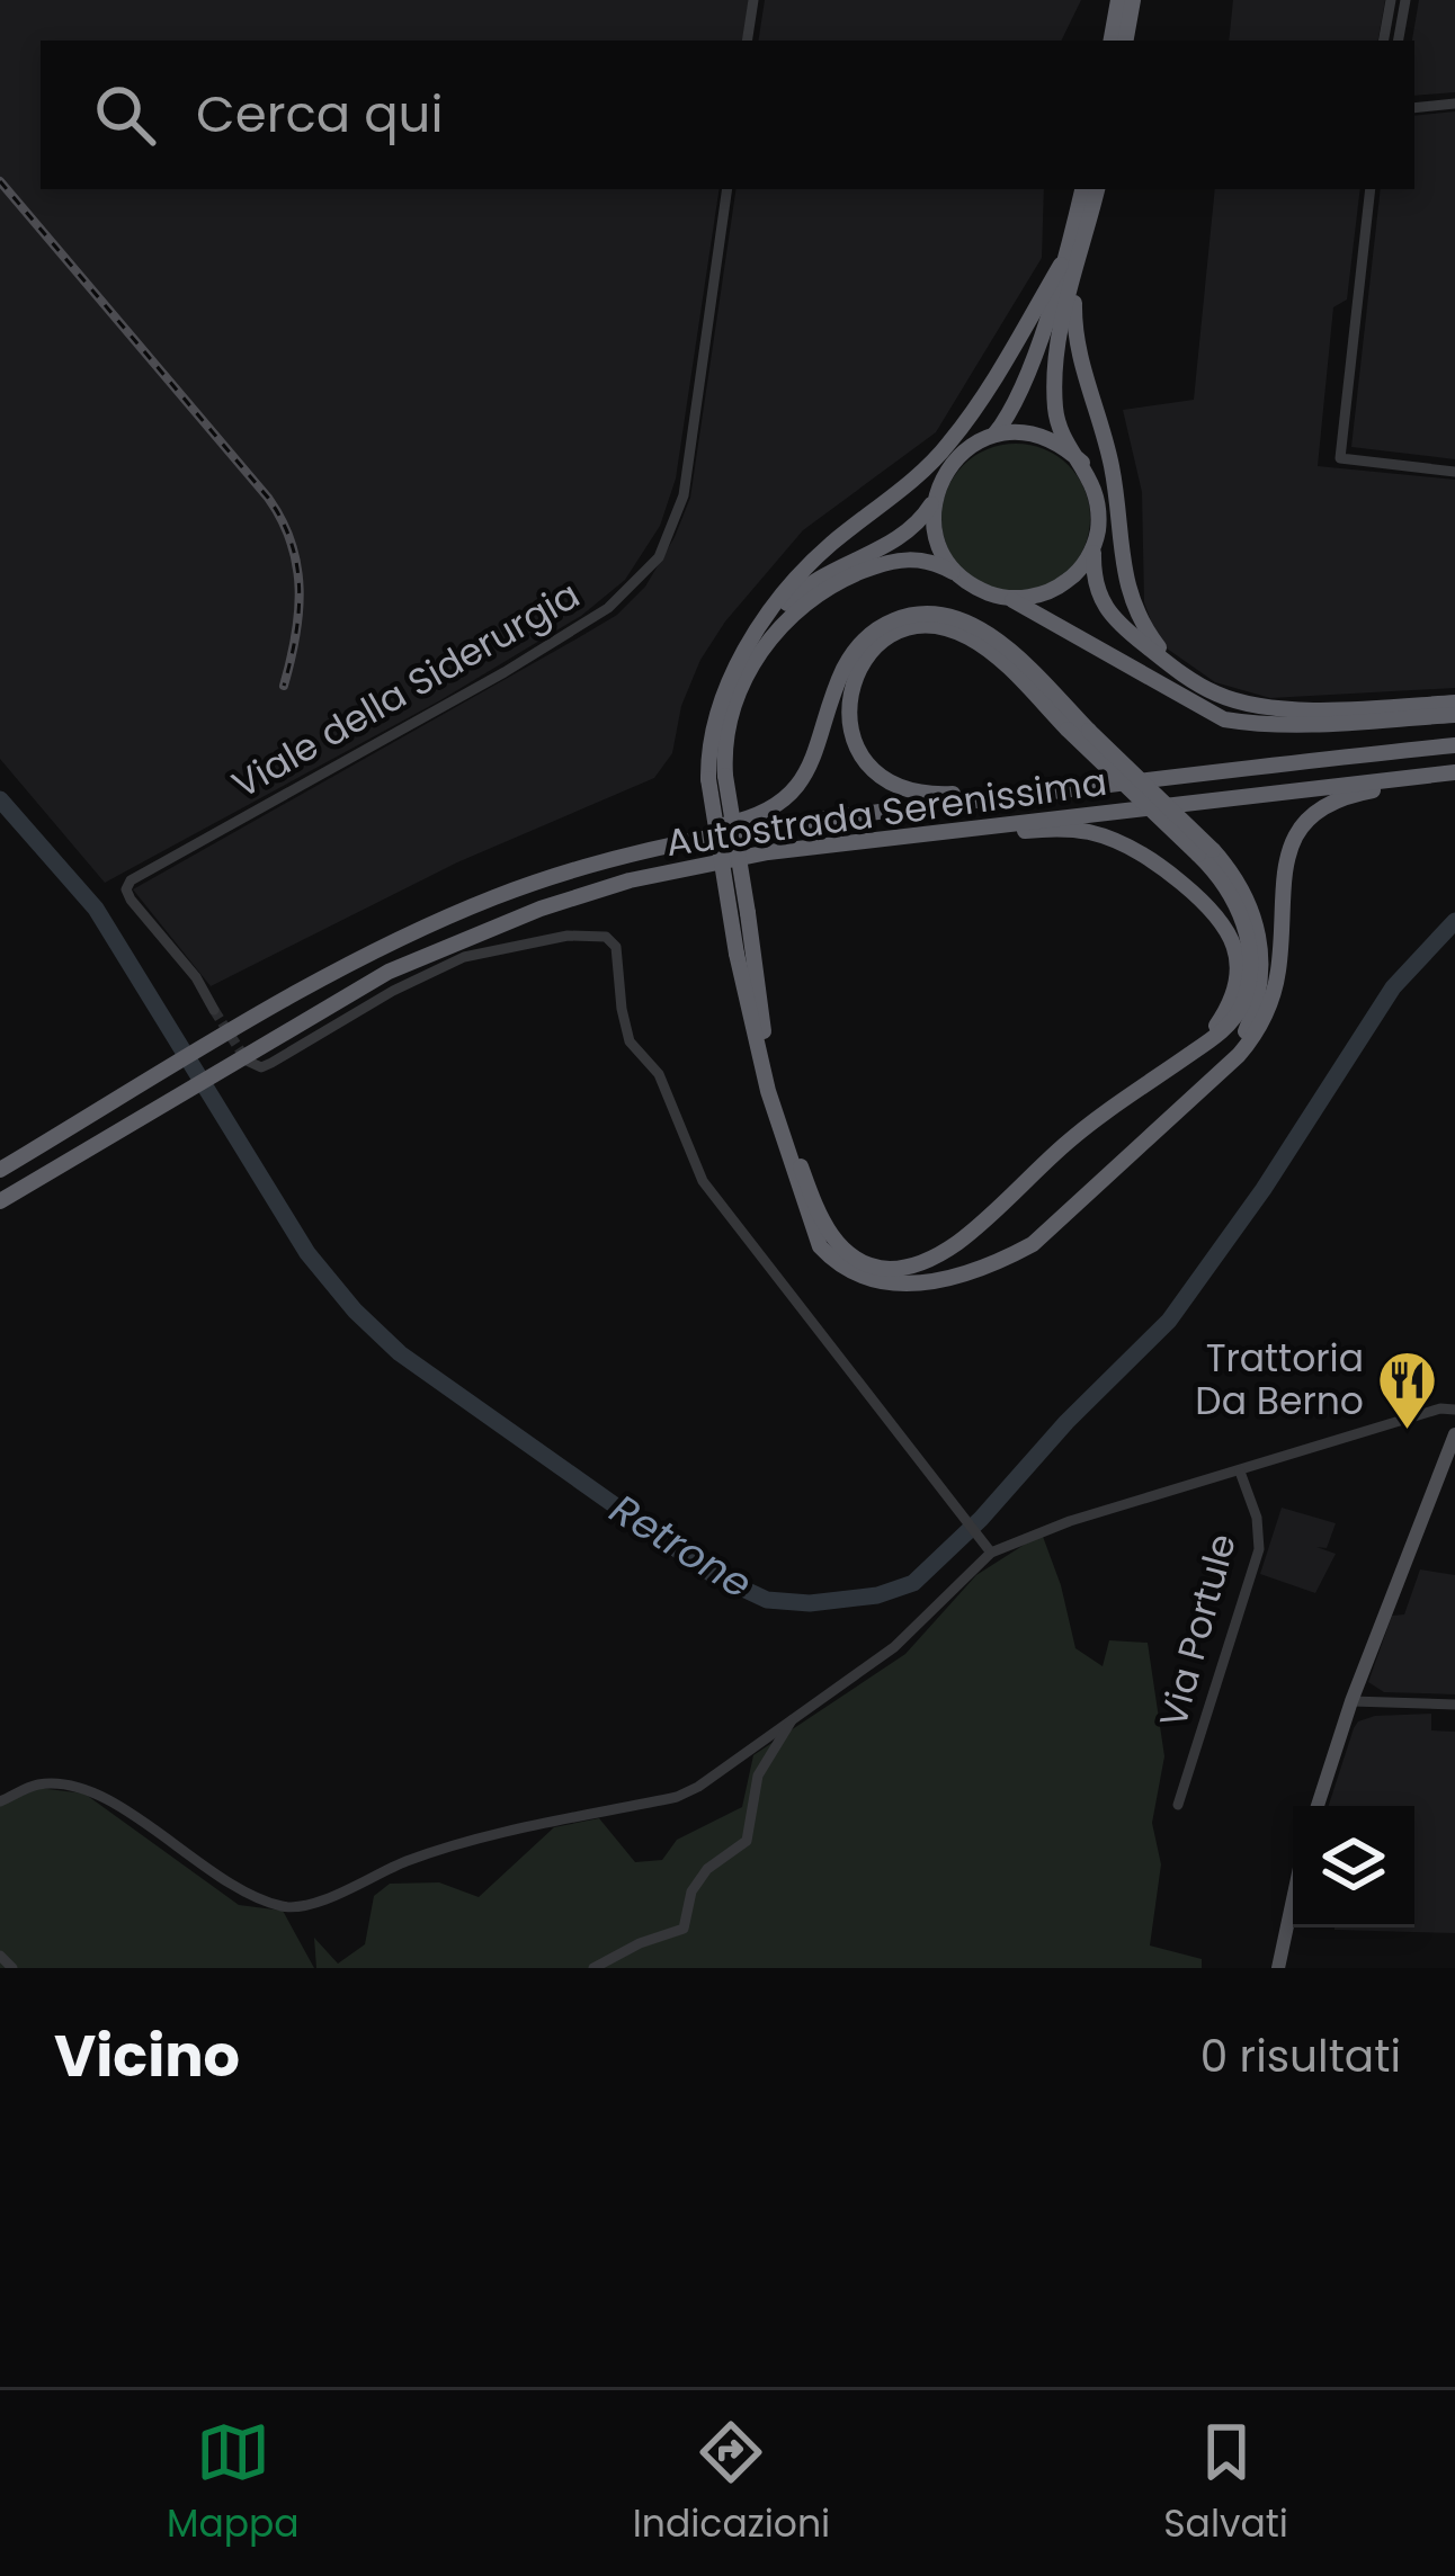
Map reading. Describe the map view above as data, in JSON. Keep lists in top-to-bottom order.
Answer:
{
  "streets": {
    "highway": ["Autostrada Serenissima"],
    "street": ["Viale della Siderurgia", "Via Portule"]
  },
  "water": ["Retrone"],
  "places": {
    "restaurant": ["Trattoria Da Berno"]
  },
  "page": {
    "search": "Cerca qui",
    "heading": ["Vicino", "0 risultati"],
    "nav": ["Mappa", "Indicazioni", "Salvati"]
  }
}
